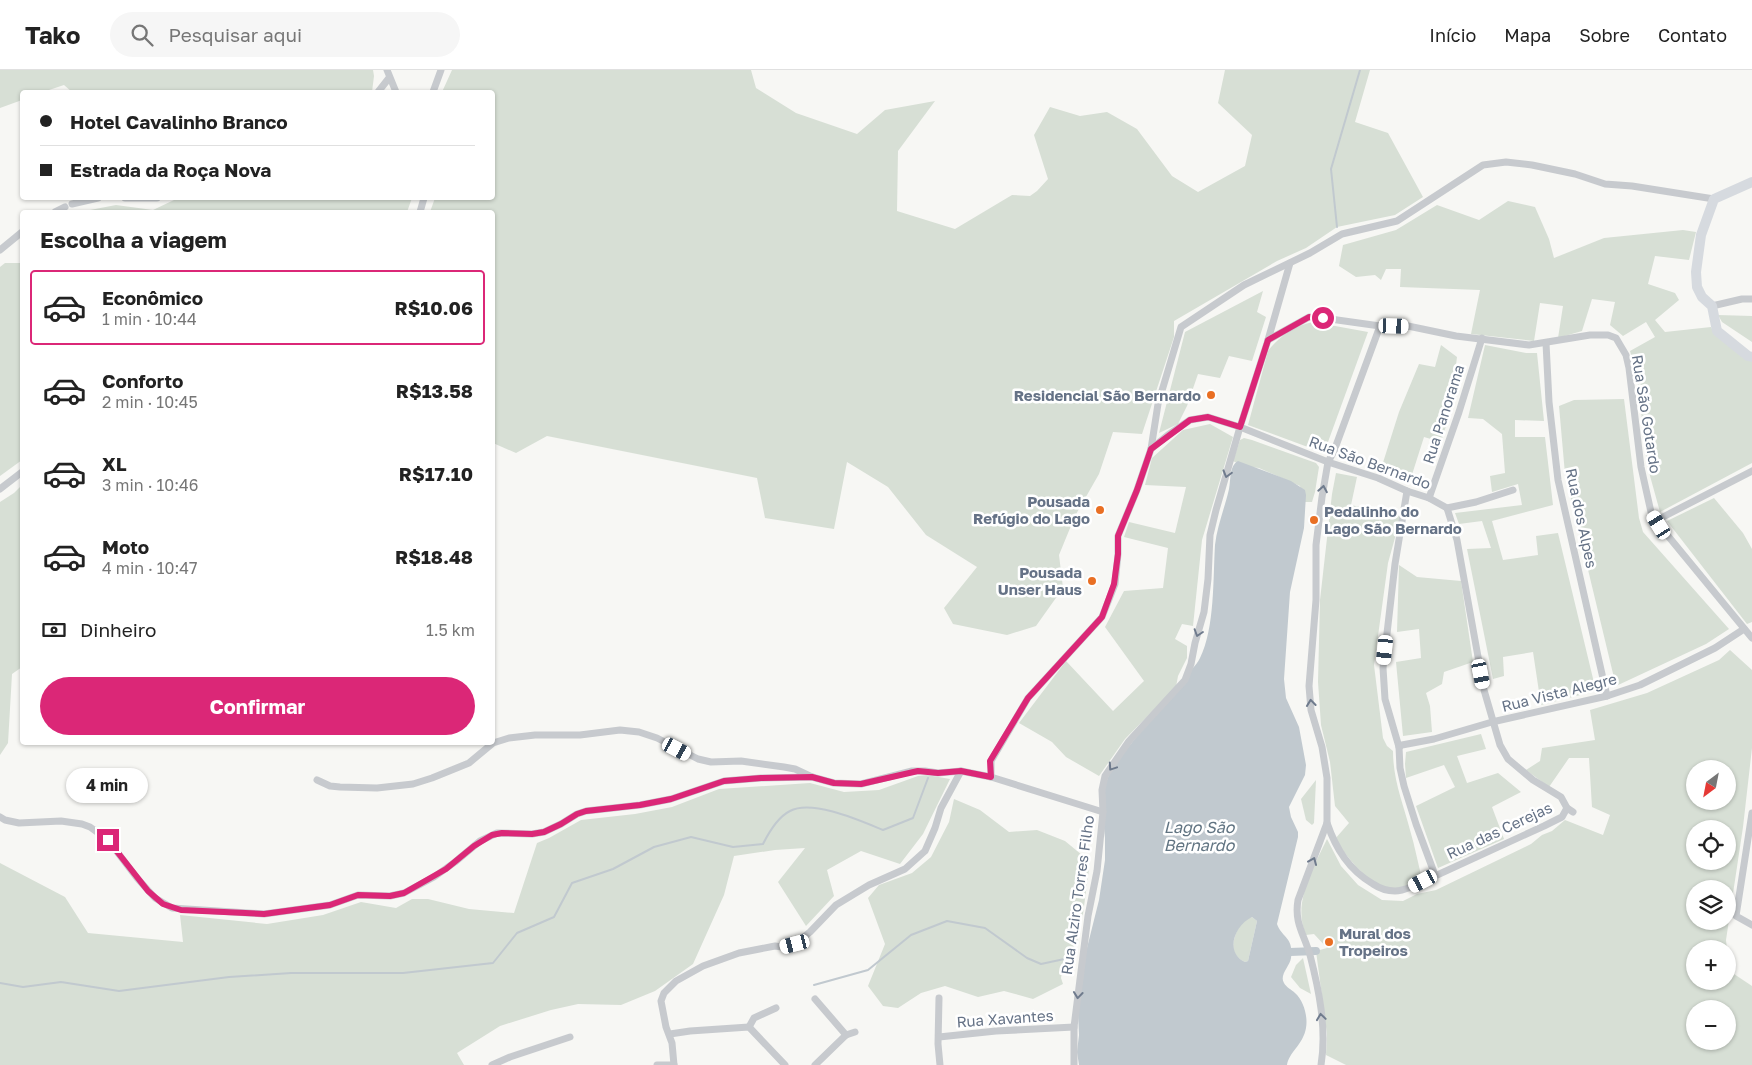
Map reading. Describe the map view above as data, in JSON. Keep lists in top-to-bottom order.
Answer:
{
  "streets": {
    "street": [
      "Rua Panorama",
      "Rua São Gotardo",
      "Rua São Bernardo",
      "Rua dos Alpes",
      "Rua Vista Alegre",
      "Rua das Cerejas",
      "Rua Alziro Torres Filho",
      "Rua Xavantes"
    ]
  },
  "crossings": [
    ["Rua Panorama", "Rua São Gotardo"],
    ["Rua Panorama", "Rua São Bernardo"],
    ["Rua São Gotardo", "Rua dos Alpes"],
    ["Rua São Gotardo", "Rua Vista Alegre"],
    ["Rua São Gotardo", "Rua Alziro Torres Filho"],
    ["Rua São Bernardo", "Rua Alziro Torres Filho"],
    ["Rua dos Alpes", "Rua Vista Alegre"],
    ["Rua Vista Alegre", "Rua das Cerejas"],
    ["Rua Alziro Torres Filho", "Rua Xavantes"]
  ],
  "one_way": ["Rua Alziro Torres Filho"],
  "water": ["Lago São Bernardo"],
  "places": [
    "Residencial São Bernardo",
    "Pousada Refúgio do Lago",
    "Pedalinho do Lago São Bernardo",
    "Pousada Unser Haus",
    "Mural dos Tropeiros"
  ],
  "north": "bottom left",
  "page": {
    "header": "Tako",
    "search": "Pesquisar aqui",
    "nav": [
      "Início",
      "Mapa",
      "Sobre",
      "Contato"
    ],
    "banner": ["Hotel Cavalinho Branco", "Estrada da Roça Nova"],
    "heading": "Escolha a viagem",
    "list": [
      {
        "name": "Econômico",
        "note": "1 min · 10:44",
        "value": "R$10.06"
      },
      {
        "name": "Conforto",
        "note": "2 min · 10:45",
        "value": "R$13.58"
      },
      {
        "name": "XL",
        "note": "3 min · 10:46",
        "value": "R$17.10"
      },
      {
        "name": "Moto",
        "note": "4 min · 10:47",
        "value": "R$18.48"
      }
    ],
    "pay": ["Dinheiro", "1.5 km"],
    "buttons": "Confirmar",
    "map_buttons": ["+", "−"],
    "bubble": "4 min"
  }
}
